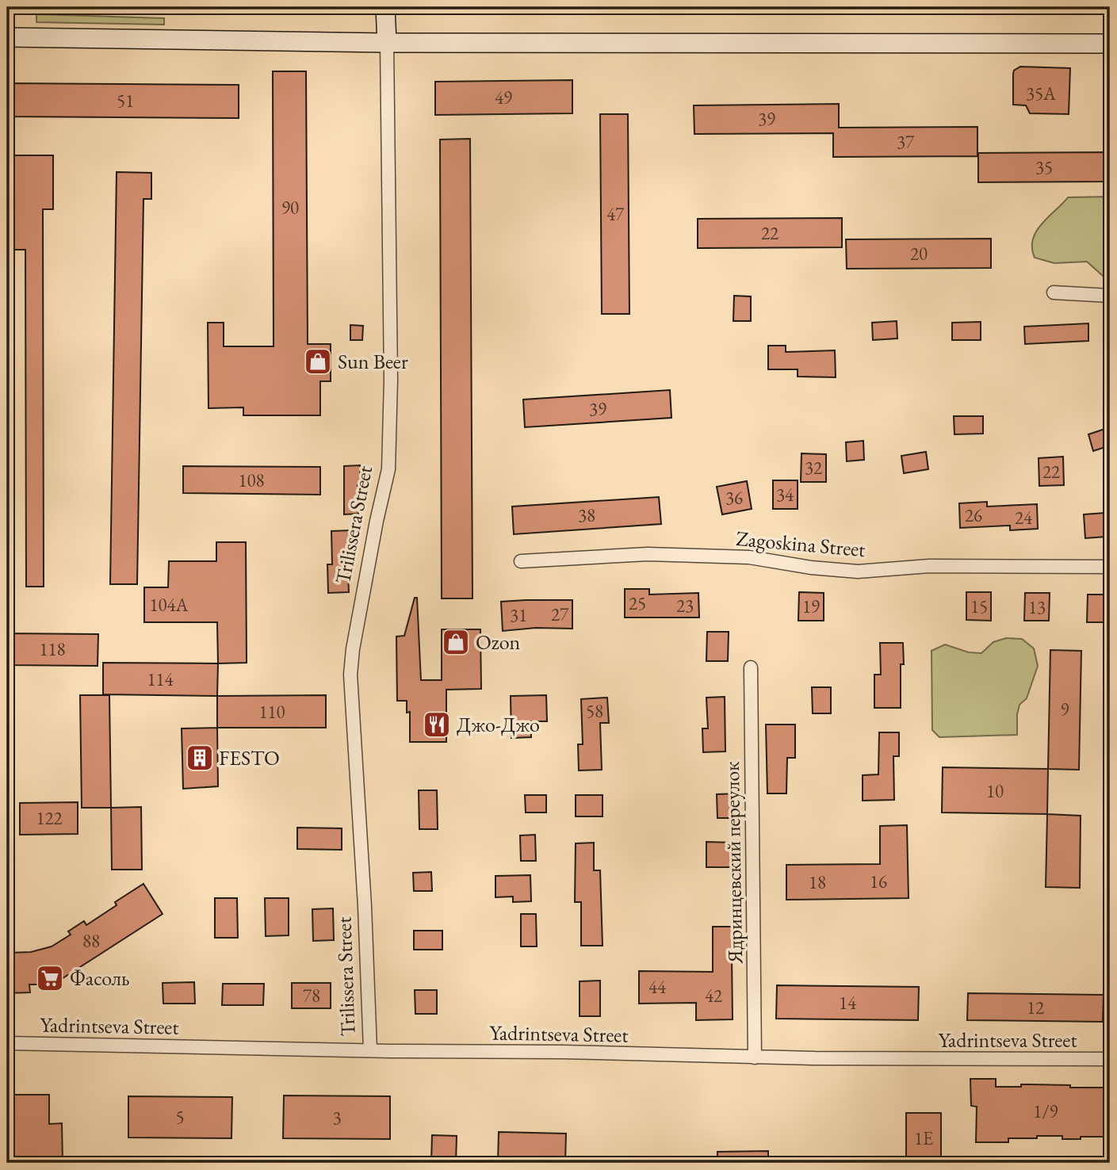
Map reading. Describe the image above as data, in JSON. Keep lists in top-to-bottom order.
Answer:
{
  "streets": {
    "street": [
      "Trilissera Street",
      "Zagoskina Street",
      "Ядринцевский переулок",
      "Yadrintseva Street"
    ]
  },
  "crossings": [
    ["Trilissera Street", "Yadrintseva Street"],
    ["Ядринцевский переулок", "Yadrintseva Street"]
  ],
  "places": {
    "shop": ["Sun Beer", "Ozon"],
    "restaurant": ["Джо-Джо"],
    "building": ["FESTO"],
    "supermarket": ["Фасоль"]
  },
  "house_numbers": [
    "35А",
    "49",
    "51",
    "39",
    "37",
    "35",
    "90",
    "47",
    "22",
    "20",
    "39",
    "32",
    "22",
    "108",
    "34",
    "36",
    "38",
    "26",
    "24",
    "25",
    "104А",
    "23",
    "19",
    "15",
    "13",
    "27",
    "31",
    "118",
    "114",
    "9",
    "58",
    "110",
    "10",
    "122",
    "16",
    "18",
    "88",
    "44",
    "78",
    "42",
    "14",
    "12",
    "1/9",
    "5",
    "3",
    "1Е"
  ]
}
